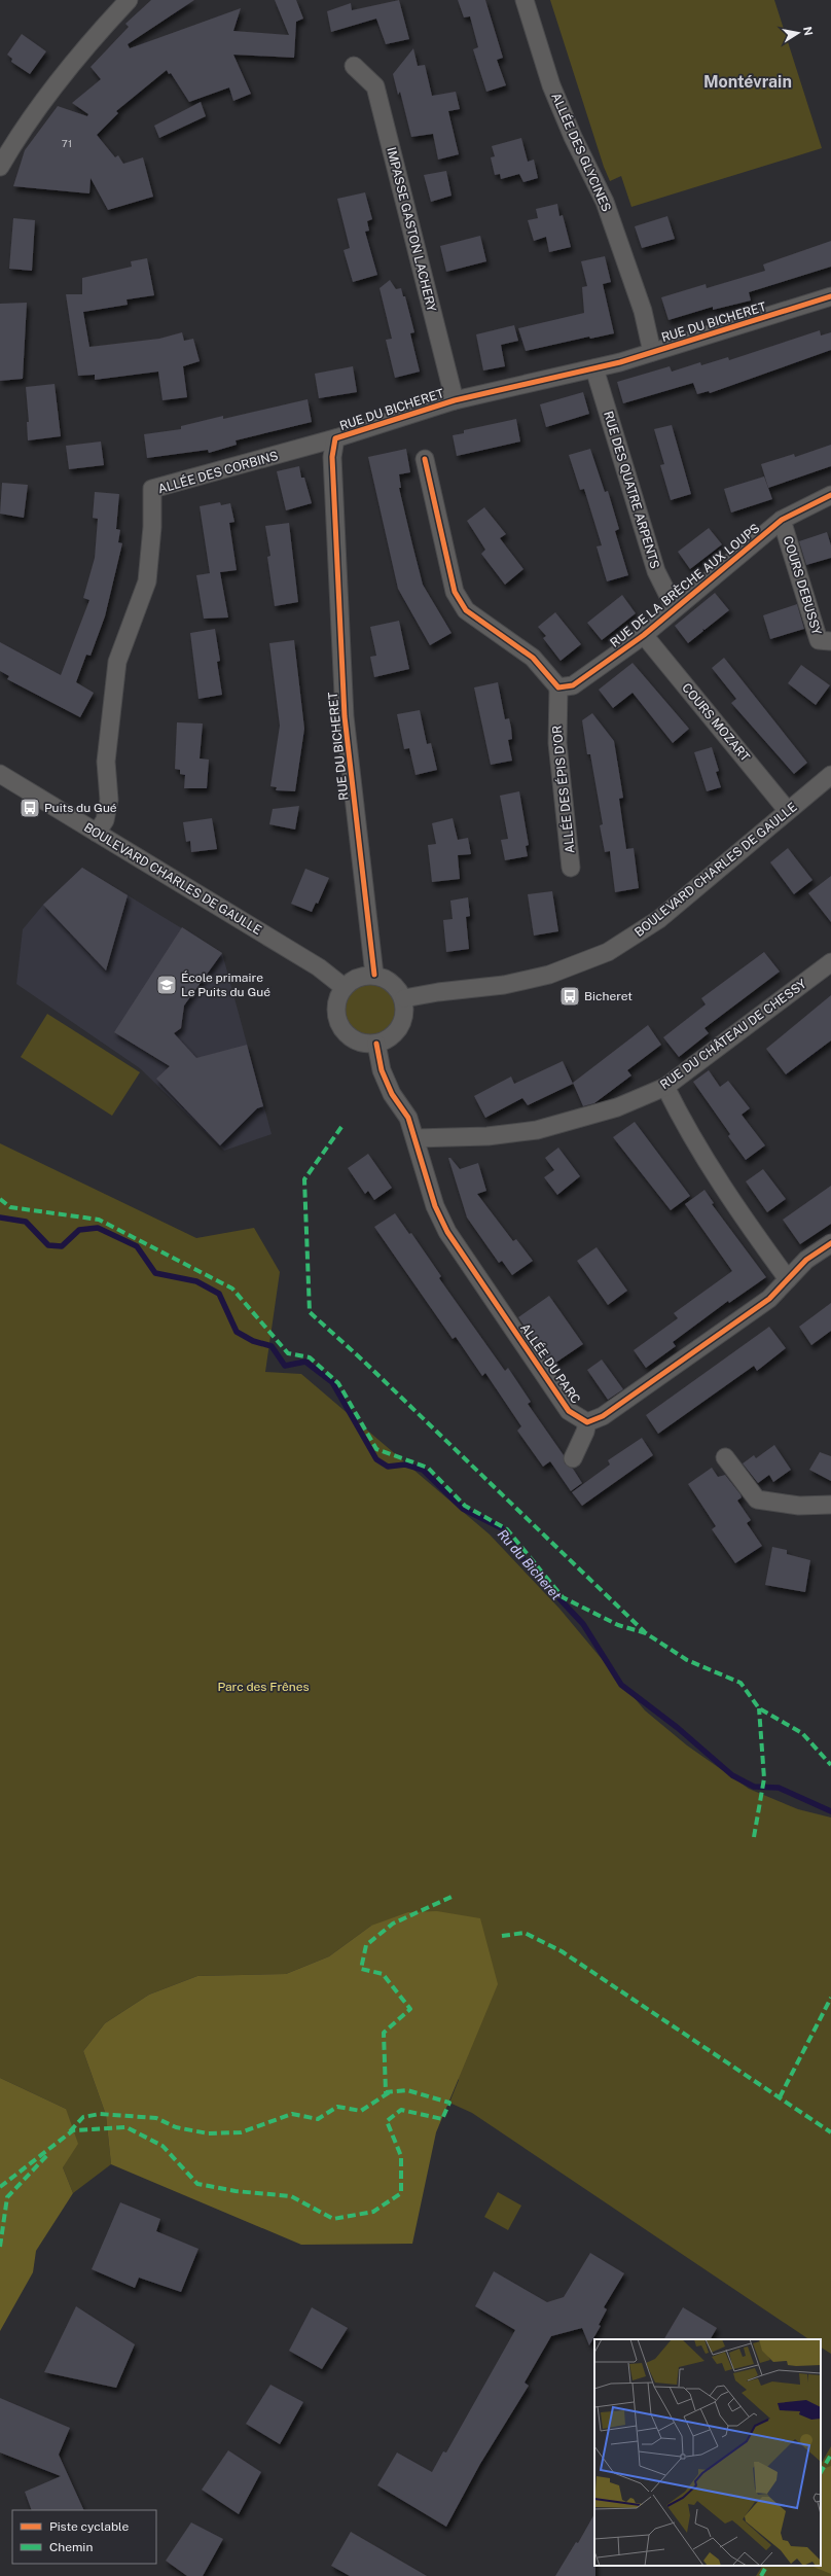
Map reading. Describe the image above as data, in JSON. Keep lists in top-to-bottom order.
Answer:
{
  "streets": {
    "street": [
      "ALLÉE DES GLYCINES",
      "IMPASSE GASTON LACHERY",
      "RUE DU BICHERET",
      "ALLÉE DES CORBINS",
      "RUE DES QUATRE ARPENTS",
      "RUE DE LA BRÈCHE AUX LOUPS",
      "COURS DEBUSSY",
      "COURS MOZART",
      "ALLÉE DES ÉPIS D'OR",
      "BOULEVARD CHARLES DE GAULLE",
      "RUE DU CHÂTEAU DE CHESSY",
      "ALLÉE DU PARC"
    ]
  },
  "crossings": [
    ["ALLÉE DES GLYCINES", "RUE DU BICHERET"],
    ["IMPASSE GASTON LACHERY", "RUE DU BICHERET"],
    ["RUE DU BICHERET", "ALLÉE DES CORBINS"],
    ["RUE DU BICHERET", "RUE DES QUATRE ARPENTS"],
    ["RUE DU BICHERET", "BOULEVARD CHARLES DE GAULLE"],
    ["RUE DU BICHERET", "ALLÉE DU PARC"],
    ["ALLÉE DES CORBINS", "BOULEVARD CHARLES DE GAULLE"],
    ["RUE DES QUATRE ARPENTS", "RUE DE LA BRÈCHE AUX LOUPS"],
    ["RUE DE LA BRÈCHE AUX LOUPS", "COURS DEBUSSY"],
    ["RUE DE LA BRÈCHE AUX LOUPS", "COURS MOZART"],
    ["RUE DE LA BRÈCHE AUX LOUPS", "ALLÉE DES ÉPIS D'OR"],
    ["COURS MOZART", "BOULEVARD CHARLES DE GAULLE"],
    ["BOULEVARD CHARLES DE GAULLE", "ALLÉE DU PARC"],
    ["RUE DU CHÂTEAU DE CHESSY", "ALLÉE DU PARC"]
  ],
  "districts": ["Montévrain"],
  "water": ["Ru du Bicheret"],
  "parks": ["Parc des Frênes"],
  "places": {
    "bus stop": ["Puits du Gué", "Bicheret"],
    "school or university": ["École primaire Le Puits du Gué"]
  },
  "house_numbers": ["71"],
  "legend": ["Piste cyclable", "Chemin"],
  "north": "right"
}
